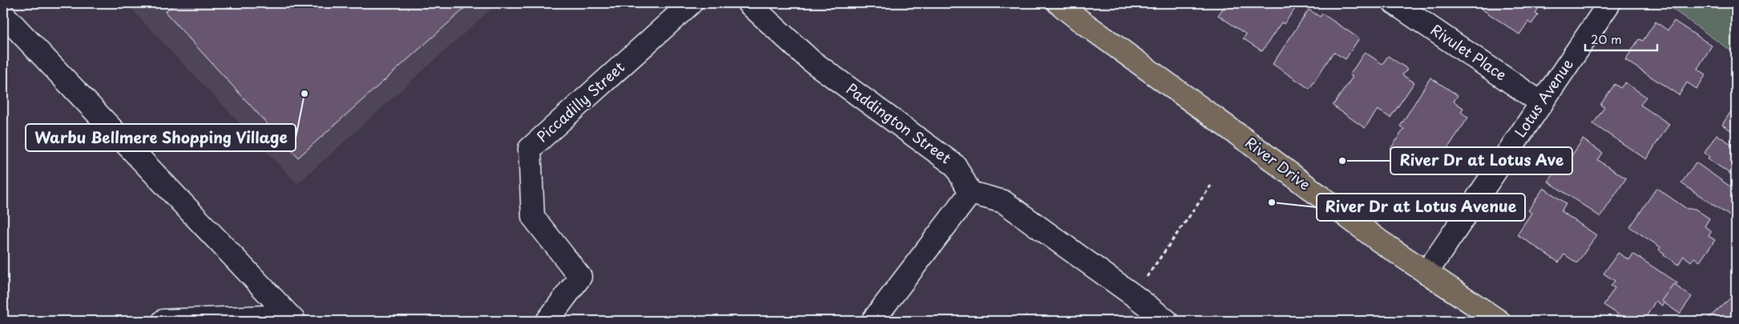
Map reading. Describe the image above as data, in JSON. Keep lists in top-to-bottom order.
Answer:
{
  "streets": {
    "main road": ["River Drive"],
    "street": [
      "Rivulet Place",
      "Lotus Avenue",
      "Piccadilly Street",
      "Paddington Street"
    ]
  },
  "crossings": [
    ["Rivulet Place", "Lotus Avenue"],
    ["Lotus Avenue", "River Drive"]
  ],
  "places": ["Warbu Bellmere Shopping Village", "River Dr at Lotus Ave", "River Dr at Lotus Avenue"],
  "scale_bar": "20 m"
}
